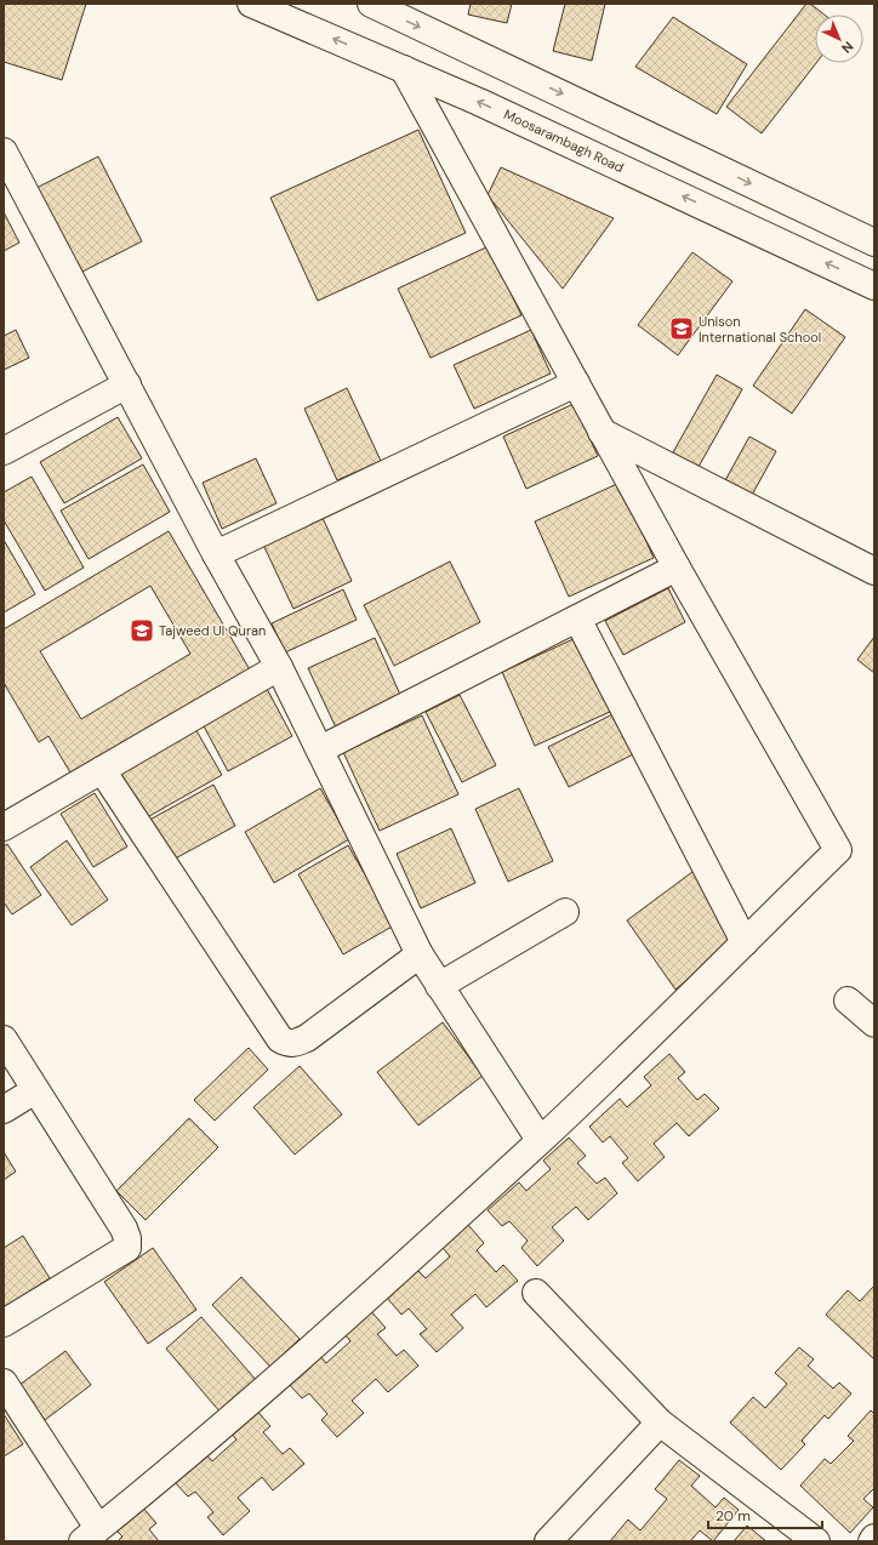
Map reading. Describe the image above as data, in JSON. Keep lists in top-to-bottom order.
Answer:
{
  "streets": {
    "street": ["Moosarambagh Road"]
  },
  "places": {
    "school or university": ["Unison International School", "Tajweed Ul Quran"]
  },
  "scale_bar": "20 m",
  "north": "bottom right"
}
